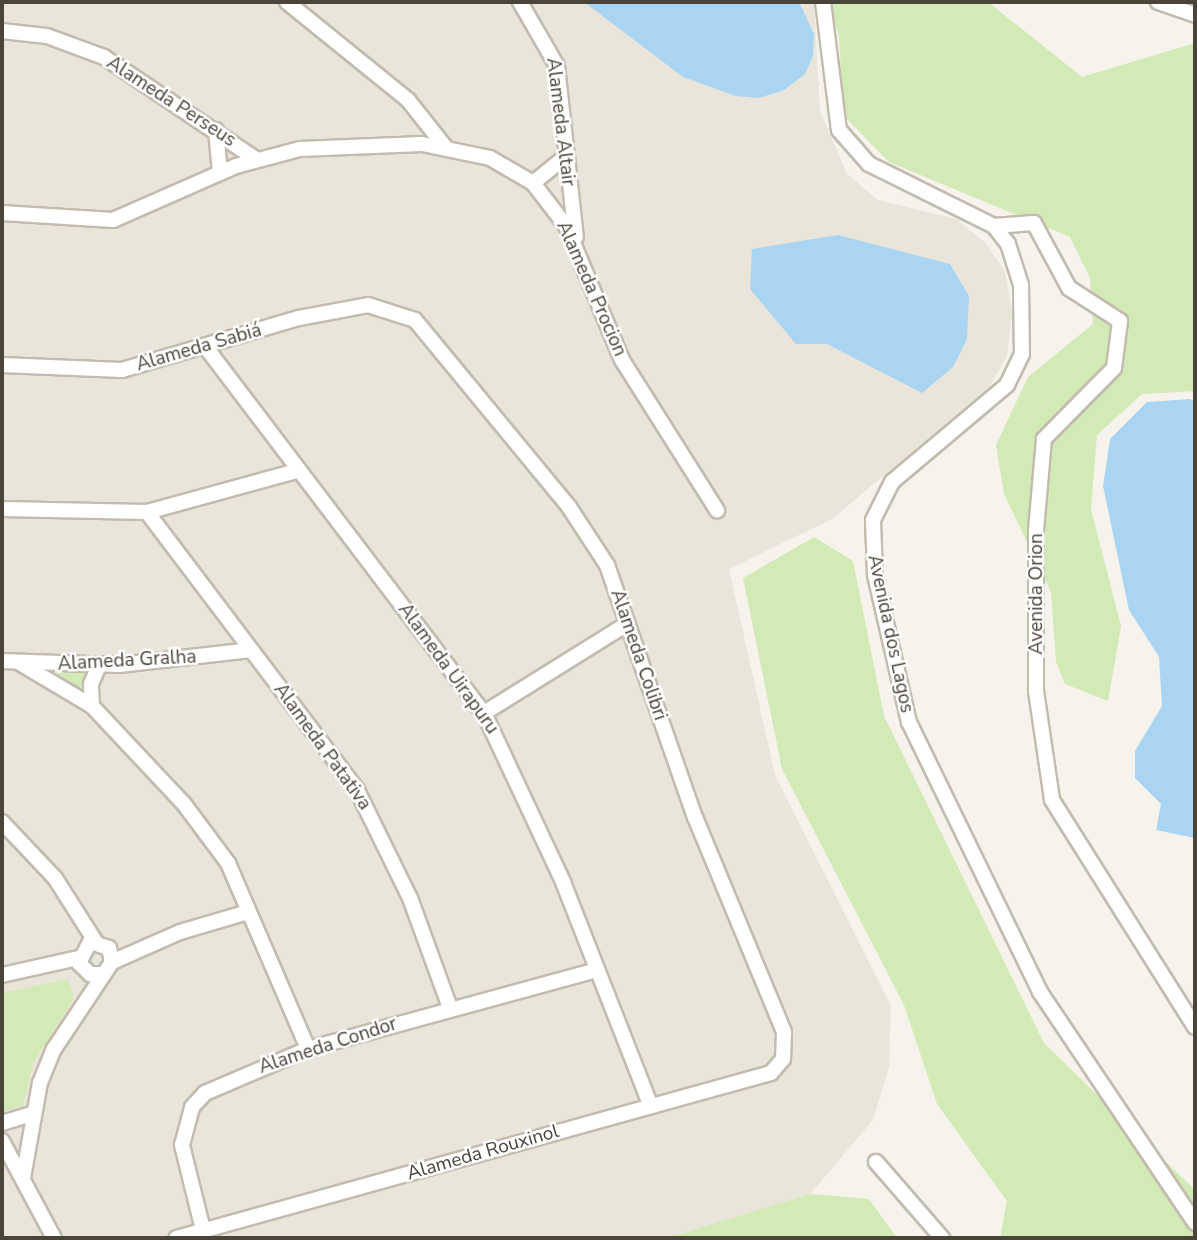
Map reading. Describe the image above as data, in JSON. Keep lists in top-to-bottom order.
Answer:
{
  "streets": {
    "street": [
      "Alameda Perseus",
      "Alameda Altair",
      "Alameda Procion",
      "Alameda Sabiá",
      "Avenida Orion",
      "Avenida dos Lagos",
      "Alameda Colibri",
      "Alameda Gralha",
      "Alameda Uirapuru",
      "Alameda Patativa",
      "Alameda Condor",
      "Alameda Rouxinol"
    ]
  },
  "crossings": [
    ["Alameda Perseus", "Alameda Procion"],
    ["Alameda Altair", "Alameda Procion"],
    ["Alameda Sabiá", "Alameda Colibri"],
    ["Alameda Sabiá", "Alameda Uirapuru"],
    ["Avenida Orion", "Avenida dos Lagos"],
    ["Alameda Colibri", "Alameda Rouxinol"],
    ["Alameda Gralha", "Alameda Patativa"],
    ["Alameda Uirapuru", "Alameda Condor"],
    ["Alameda Uirapuru", "Alameda Rouxinol"],
    ["Alameda Patativa", "Alameda Condor"],
    ["Alameda Condor", "Alameda Rouxinol"]
  ]
}
